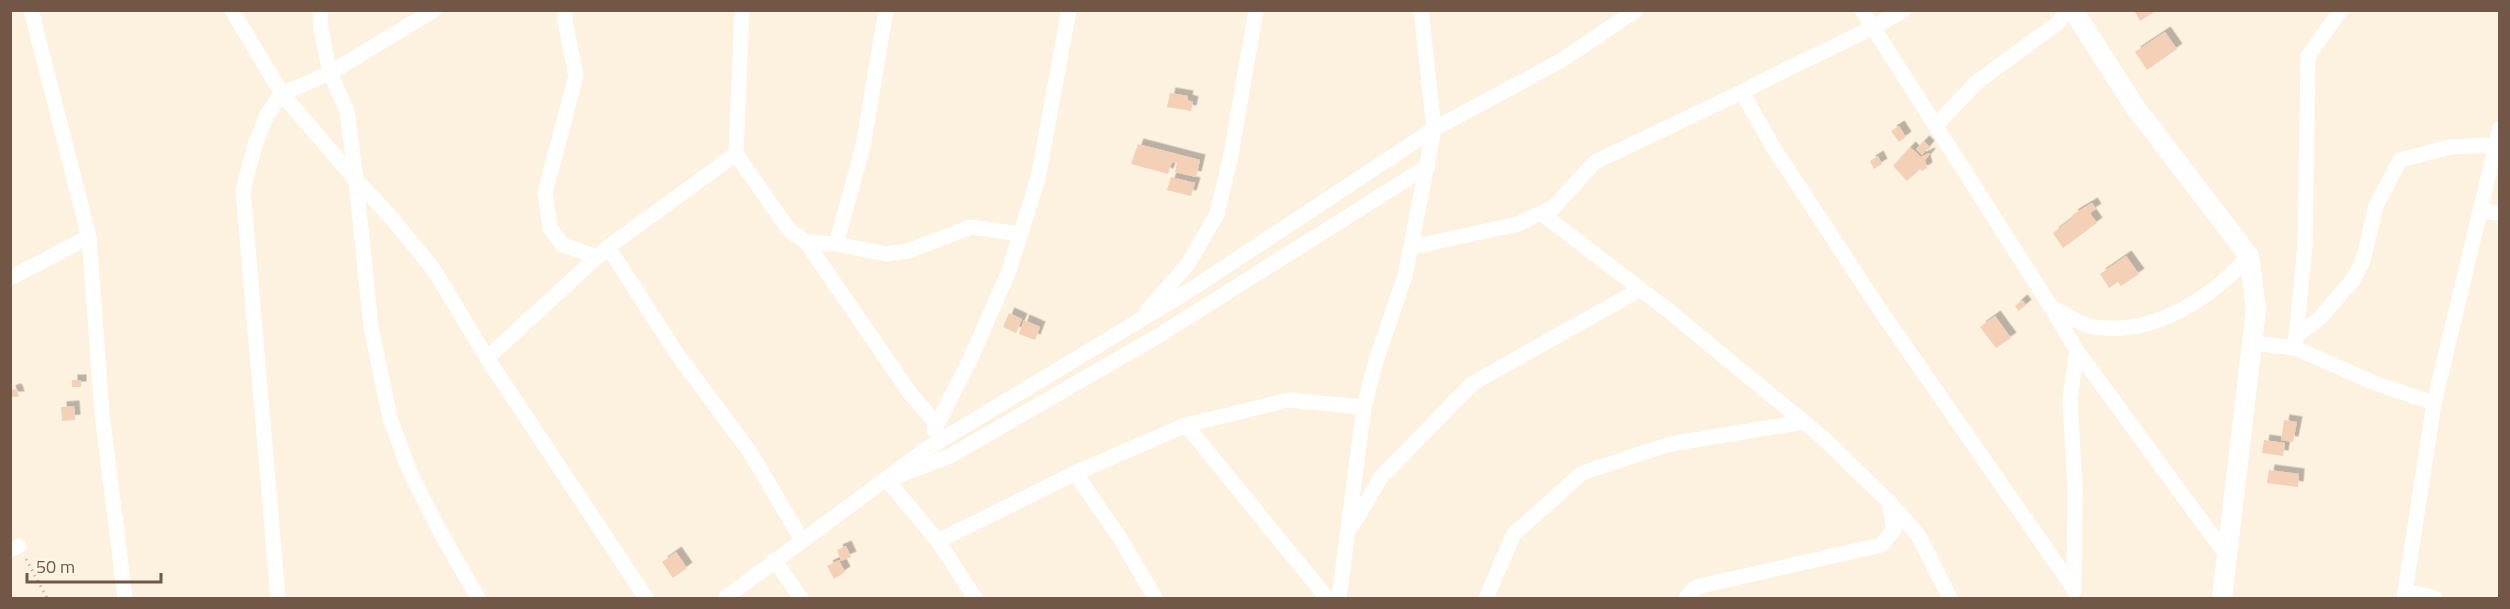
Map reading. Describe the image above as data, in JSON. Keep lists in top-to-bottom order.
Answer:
{
  "scale_bar": "50 m"
}
